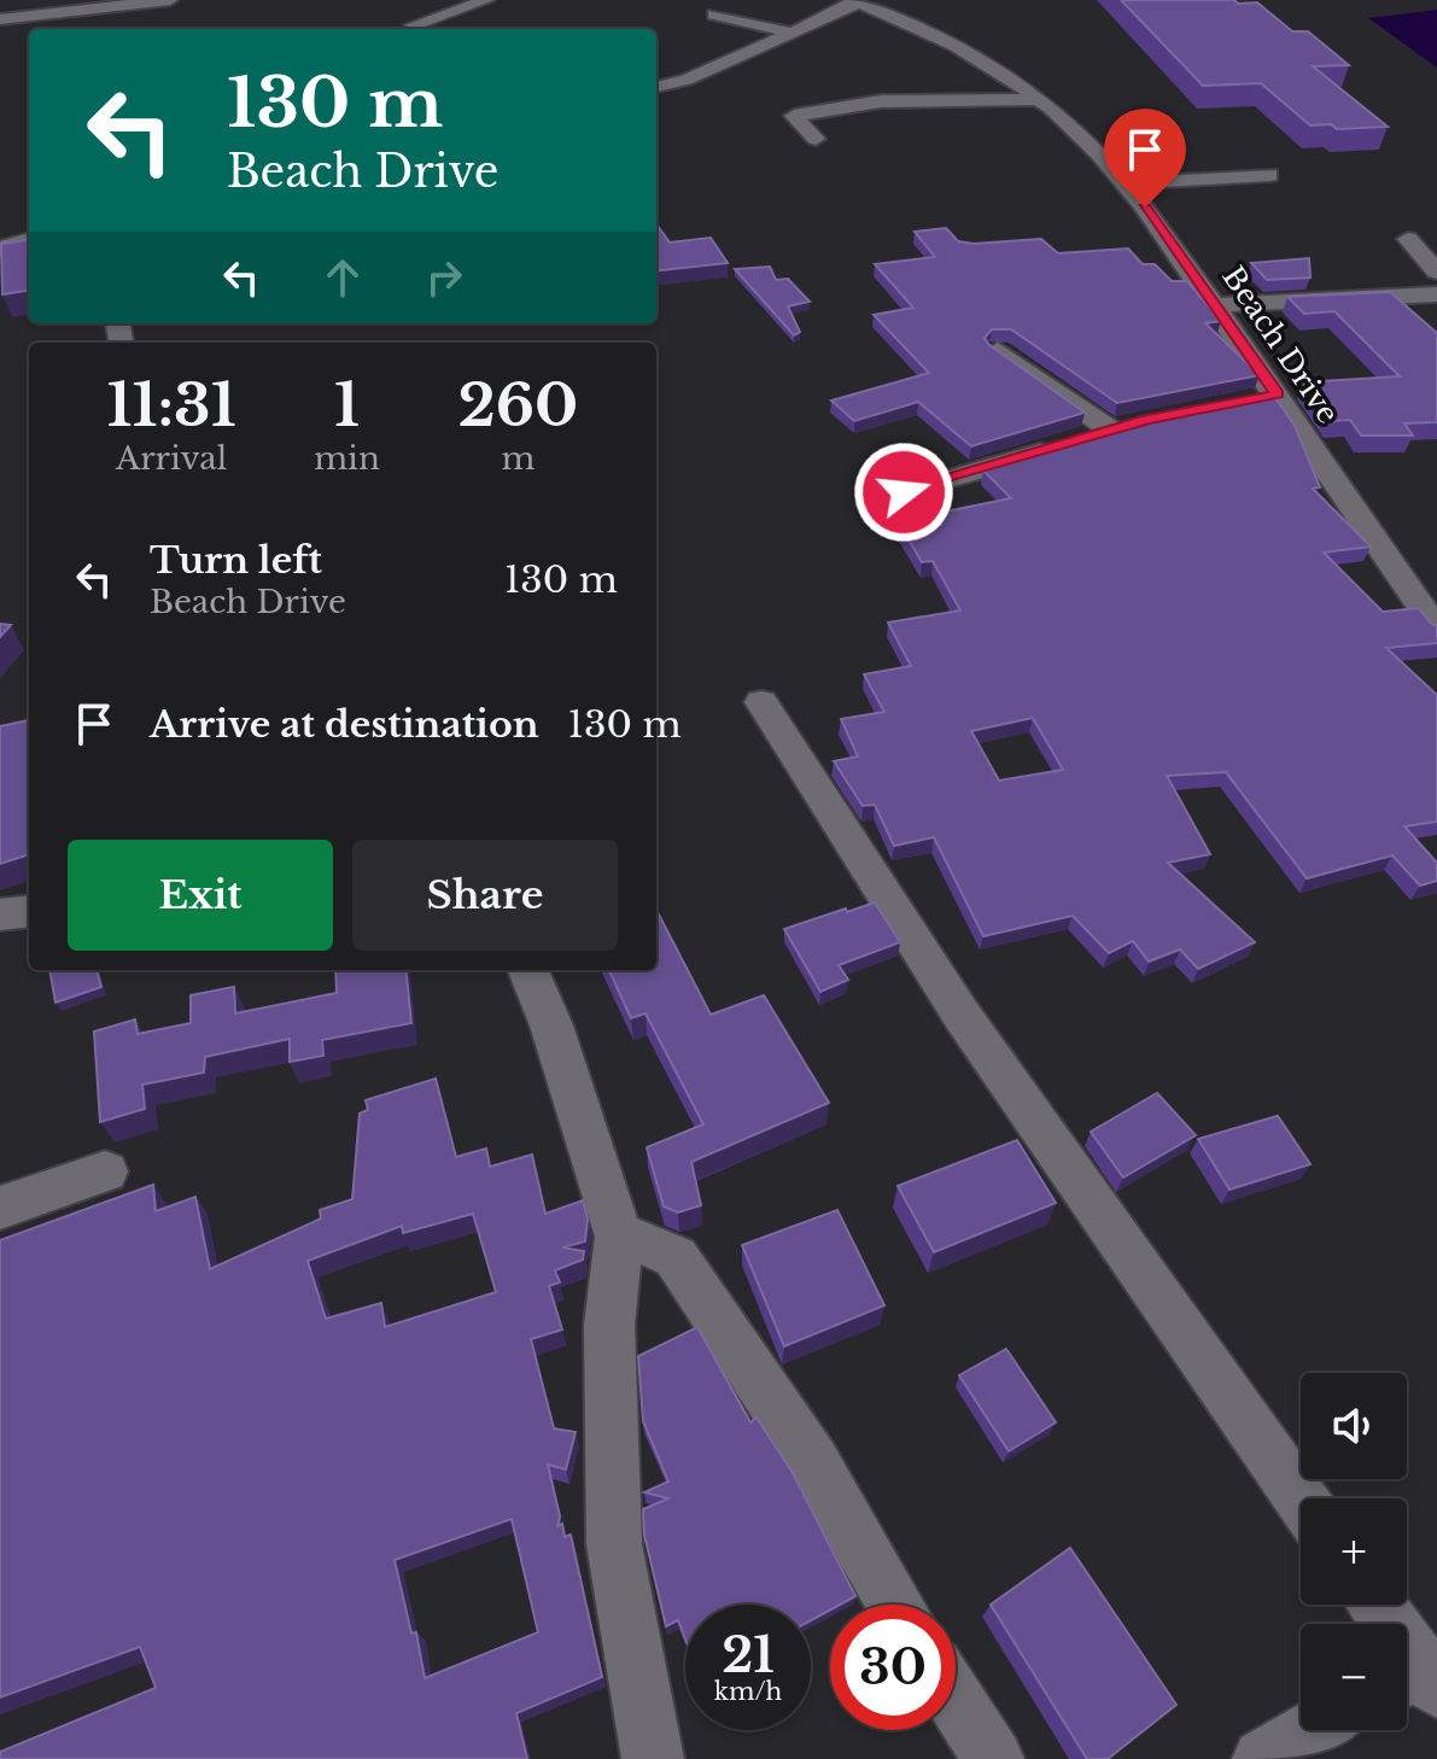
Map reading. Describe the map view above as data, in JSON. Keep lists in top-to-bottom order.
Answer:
{
  "streets": {
    "street": ["Beach Drive"]
  },
  "page": {
    "turn": ["130 m", "Beach Drive"],
    "eta": [
      "11:31",
      "Arrival",
      "1",
      "min",
      "260",
      "m"
    ],
    "list": [
      {
        "name": "Turn left",
        "note": "Beach Drive",
        "value": "130 m"
      },
      {
        "name": "Arrive at destination",
        "value": "130 m"
      }
    ],
    "buttons": ["Exit", "Share"],
    "map_buttons": ["+", "−"],
    "speed": "21 km/h",
    "limit": "30"
  }
}
